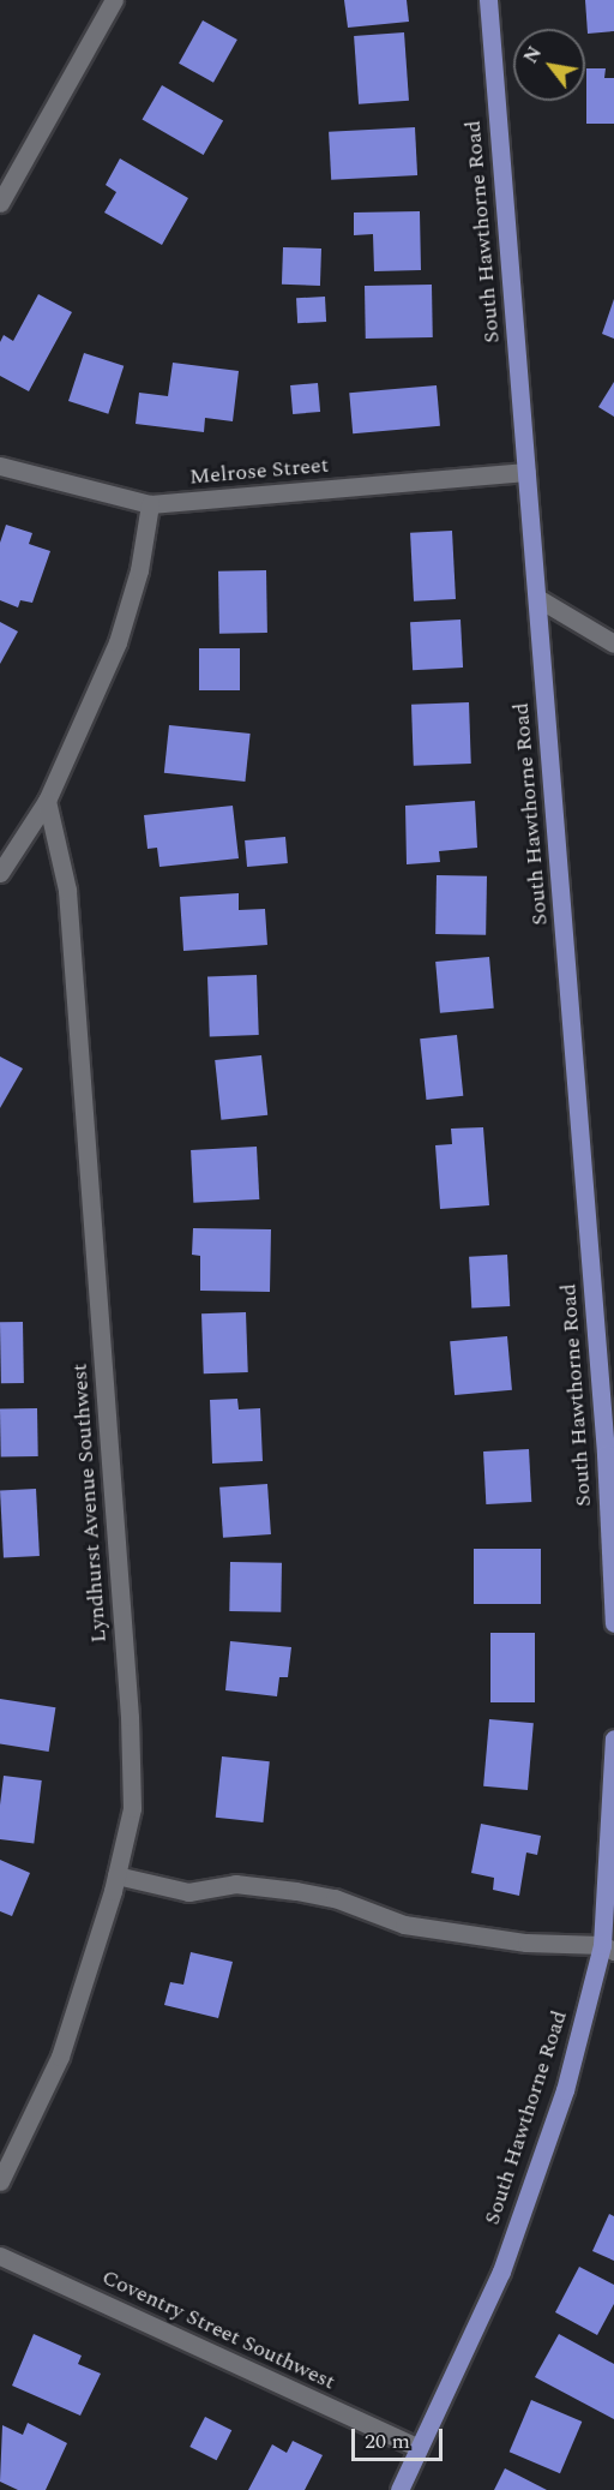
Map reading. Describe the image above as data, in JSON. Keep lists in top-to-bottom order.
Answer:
{
  "streets": {
    "main road": ["South Hawthorne Road"],
    "street": ["Melrose Street", "Lyndhurst Avenue Southwest", "Coventry Street Southwest"]
  },
  "crossings": [
    ["South Hawthorne Road", "Melrose Street"],
    ["South Hawthorne Road", "Coventry Street Southwest"]
  ],
  "scale_bar": "20 m",
  "north": "top left"
}
